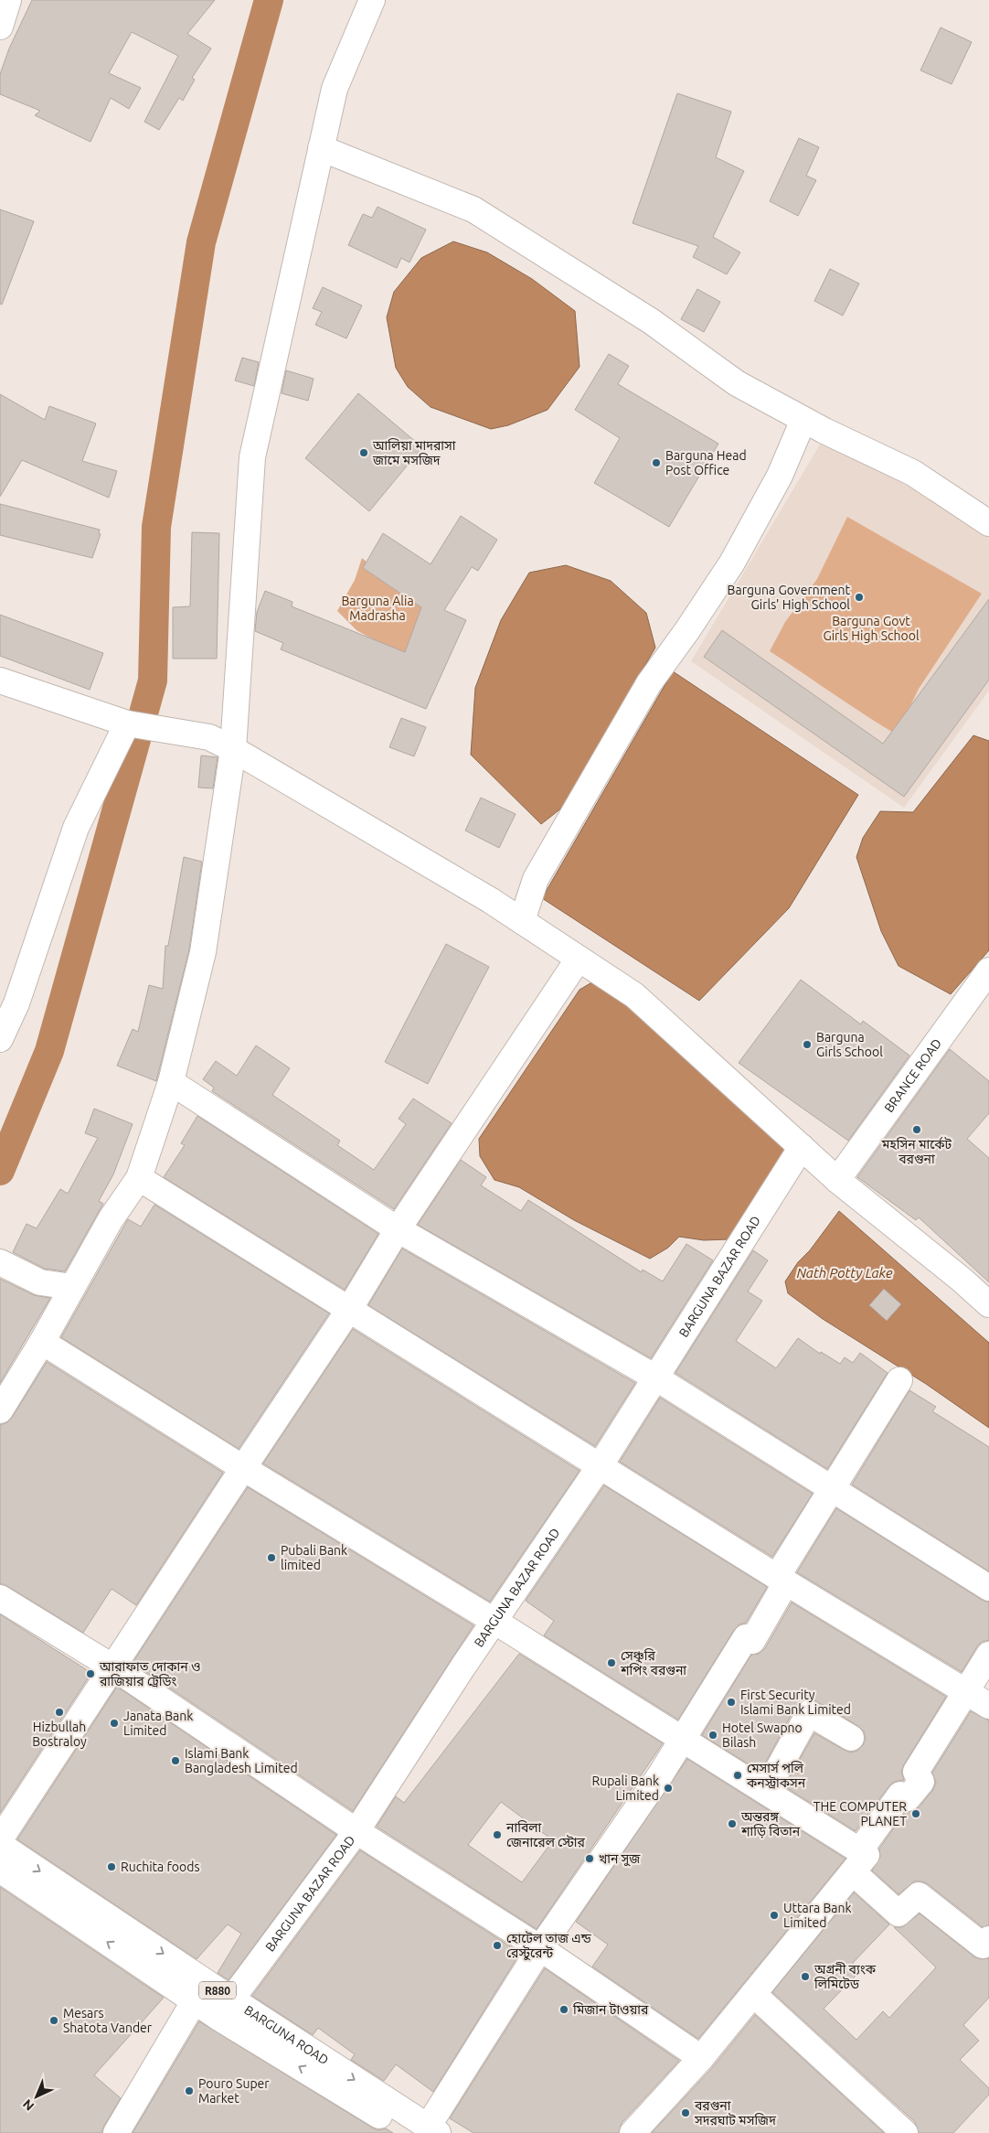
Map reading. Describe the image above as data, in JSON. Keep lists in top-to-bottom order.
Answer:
{
  "streets": {
    "street": [
      "BRANCE ROAD",
      "BARGUNA BAZAR ROAD",
      "R880",
      "BARGUNA ROAD"
    ]
  },
  "crossings": [
    ["BARGUNA BAZAR ROAD", "BARGUNA ROAD"]
  ],
  "water": ["Nath Potty Lake"],
  "parks": ["Barguna Alia Madrasha", "Barguna Govt Girls High School"],
  "places": [
    "আলিয়া মাদরাসা জামে মসজিদ",
    "Barguna Head Post Office",
    "Barguna Government Girls' High School",
    "Barguna Girls School",
    "মহসিন মার্কেট বরগুনা",
    "Pubali Bank limited",
    "সেঞ্চুরি শপিং বরগুনা",
    "আরাফাত দোকান ও রাজিয়ার ট্রেডিং",
    "First Security Islami Bank Limited",
    "Hizbullah Bostraloy",
    "Janata Bank Limited",
    "Hotel Swapno Bilash",
    "Islami Bank Bangladesh Limited",
    "মেসার্স পলি কনস্ট্রাকসন",
    "Rupali Bank Limited",
    "THE COMPUTER PLANET",
    "অন্তরঙ্গ শাড়ি বিতান",
    "নাবিলা জেনারেল স্টোর",
    "খান সুজ",
    "Ruchita foods",
    "Uttara Bank Limited",
    "হোটেল তাজ এন্ড রেস্টুরেন্ট",
    "অগ্রনী ব্যংক লিমিটেড",
    "মিজান টাওয়ার",
    "Mesars Shatota Vander",
    "Pouro Super Market",
    "বরগুনা সদরঘাট মসজিদ"
  ],
  "north": "bottom left"
}
